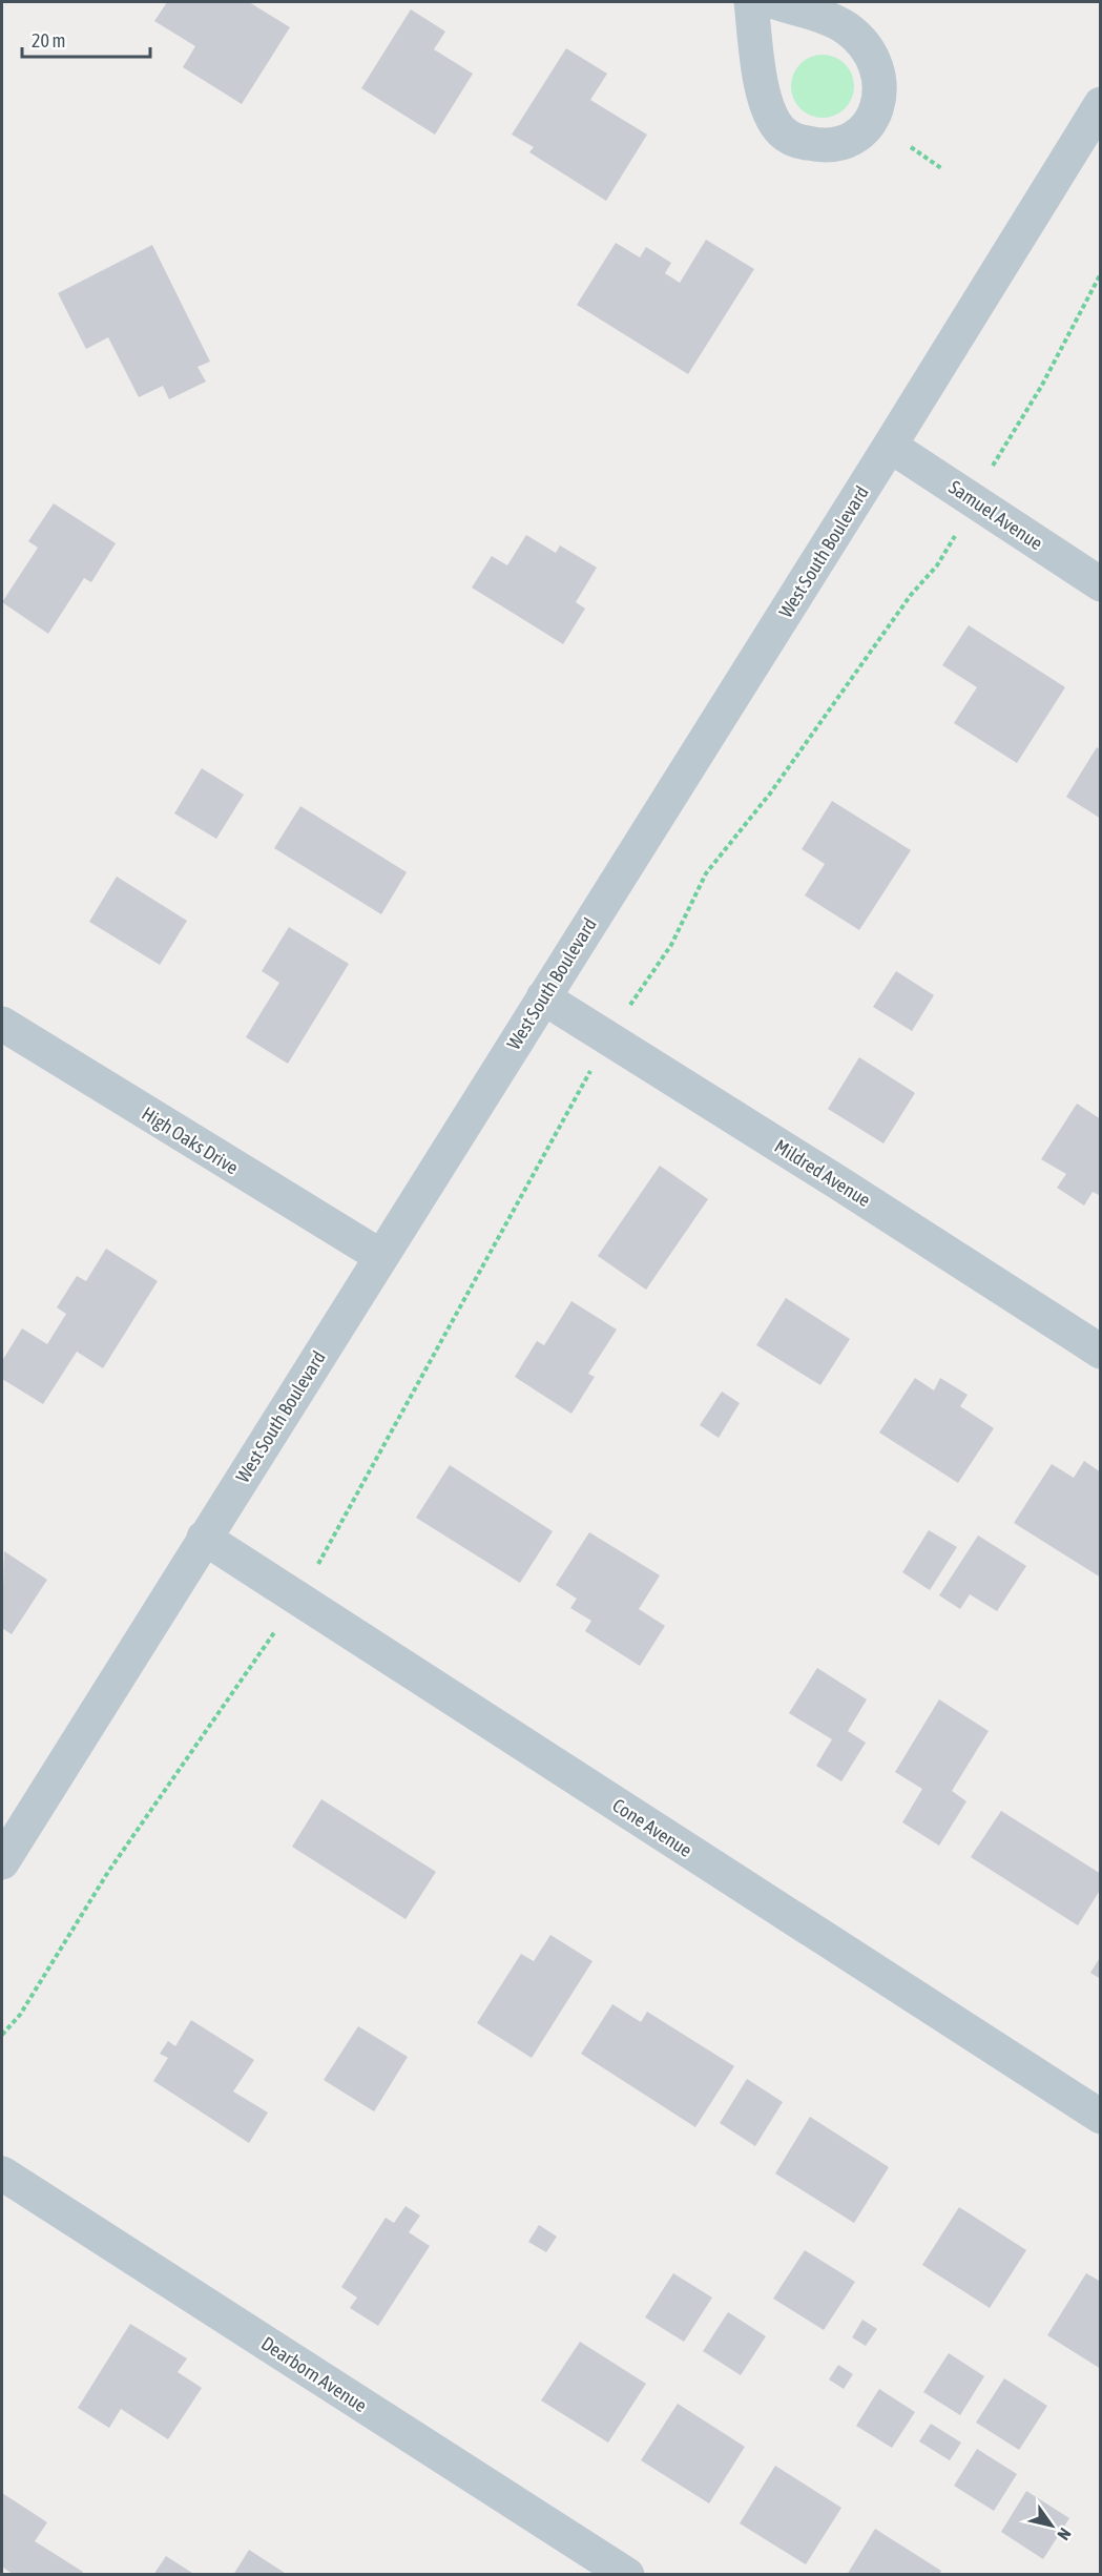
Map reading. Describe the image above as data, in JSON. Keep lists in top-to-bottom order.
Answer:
{
  "streets": {
    "street": [
      "Samuel Avenue",
      "West South Boulevard",
      "High Oaks Drive",
      "Mildred Avenue",
      "Cone Avenue",
      "Dearborn Avenue"
    ]
  },
  "crossings": [
    ["Samuel Avenue", "West South Boulevard"],
    ["West South Boulevard", "High Oaks Drive"],
    ["West South Boulevard", "Mildred Avenue"],
    ["West South Boulevard", "Cone Avenue"]
  ],
  "scale_bar": "20 m",
  "north": "bottom right"
}
